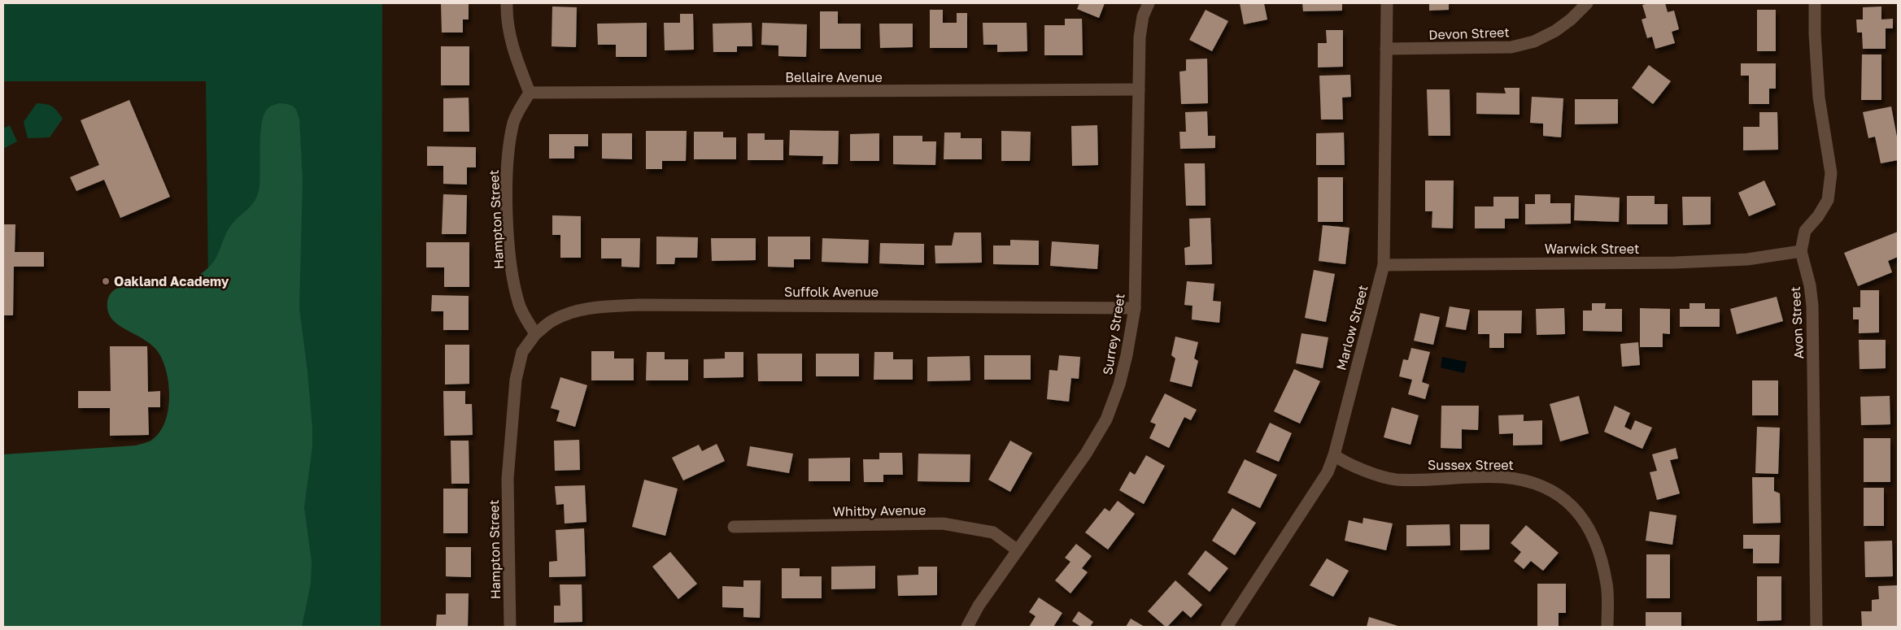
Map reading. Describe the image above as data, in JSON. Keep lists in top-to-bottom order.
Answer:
{
  "streets": {
    "street": [
      "Devon Street",
      "Bellaire Avenue",
      "Hampton Street",
      "Warwick Street",
      "Suffolk Avenue",
      "Avon Street",
      "Marlow Street",
      "Surrey Street",
      "Sussex Street",
      "Whitby Avenue"
    ]
  },
  "crossings": [
    ["Devon Street", "Marlow Street"],
    ["Bellaire Avenue", "Hampton Street"],
    ["Bellaire Avenue", "Surrey Street"],
    ["Hampton Street", "Suffolk Avenue"],
    ["Warwick Street", "Avon Street"],
    ["Warwick Street", "Marlow Street"],
    ["Suffolk Avenue", "Surrey Street"],
    ["Marlow Street", "Sussex Street"],
    ["Surrey Street", "Whitby Avenue"]
  ],
  "places": ["Oakland Academy"]
}
